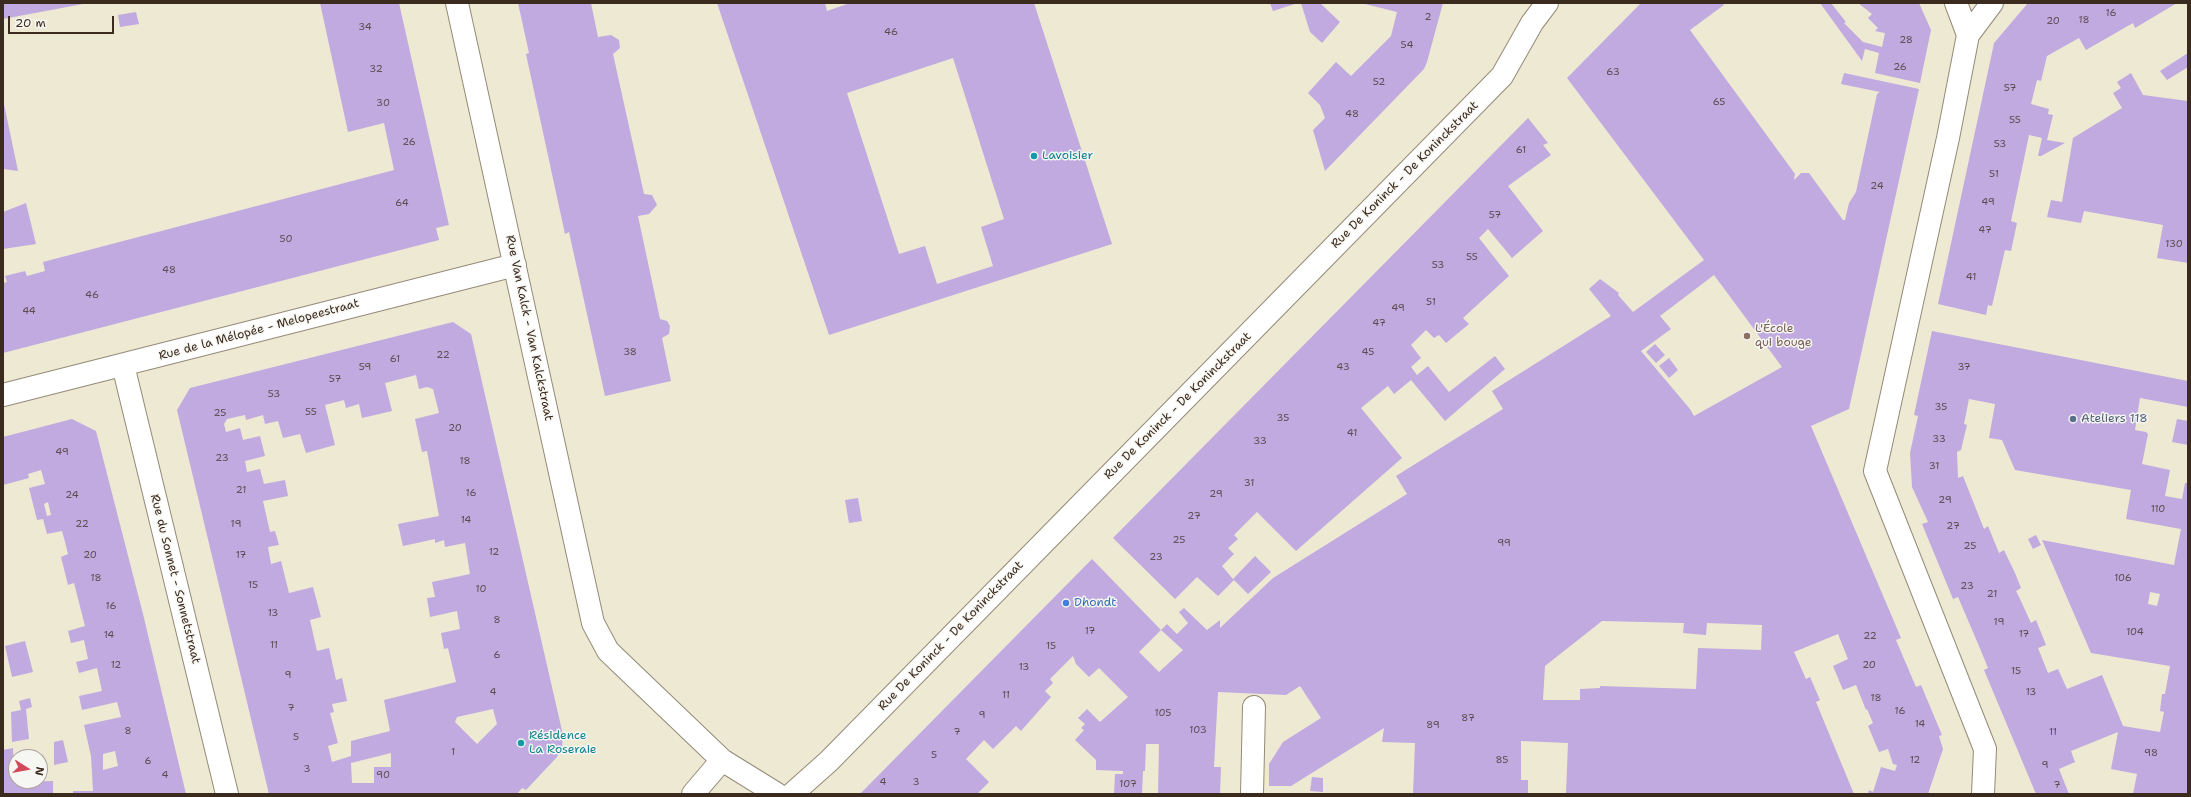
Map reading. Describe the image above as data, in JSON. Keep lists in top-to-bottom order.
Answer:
{
  "streets": {
    "street": [
      "Rue De Koninck - De Koninckstraat",
      "Rue Van Kalck - Van Kalckstraat",
      "Rue de la Mélopée - Melopeestraat",
      "Rue du Sonnet - Sonnetstraat"
    ]
  },
  "crossings": [
    ["Rue Van Kalck - Van Kalckstraat", "Rue de la Mélopée - Melopeestraat"],
    ["Rue de la Mélopée - Melopeestraat", "Rue du Sonnet - Sonnetstraat"]
  ],
  "places": [
    "Lavoisier",
    "L'École qui bouge",
    "Ateliers 118",
    "Dhondt",
    "Résidence La Roseraie"
  ],
  "house_numbers": [
    "16",
    "2",
    "18",
    "20",
    "34",
    "46",
    "28",
    "54",
    "26",
    "32",
    "63",
    "52",
    "57",
    "65",
    "30",
    "48",
    "55",
    "26",
    "53",
    "61",
    "51",
    "24",
    "49",
    "64",
    "57",
    "47",
    "50",
    "130",
    "55",
    "53",
    "48",
    "41",
    "46",
    "51",
    "49",
    "44",
    "47",
    "38",
    "45",
    "22",
    "61",
    "59",
    "43",
    "37",
    "57",
    "53",
    "35",
    "55",
    "25",
    "35",
    "20",
    "41",
    "33",
    "33",
    "49",
    "23",
    "18",
    "31",
    "31",
    "21",
    "16",
    "29",
    "24",
    "29",
    "110",
    "27",
    "14",
    "22",
    "19",
    "27",
    "25",
    "99",
    "25",
    "12",
    "20",
    "17",
    "23",
    "18",
    "106",
    "15",
    "23",
    "10",
    "21",
    "16",
    "13",
    "8",
    "19",
    "17",
    "104",
    "17",
    "14",
    "22",
    "11",
    "15",
    "6",
    "12",
    "20",
    "13",
    "15",
    "9",
    "4",
    "13",
    "11",
    "18",
    "7",
    "16",
    "105",
    "9",
    "87",
    "14",
    "89",
    "103",
    "8",
    "7",
    "11",
    "5",
    "1",
    "98",
    "5",
    "85",
    "12",
    "6",
    "9",
    "3",
    "4",
    "90",
    "4",
    "3",
    "107",
    "7"
  ],
  "scale_bar": "20 m",
  "north": "right"
}
